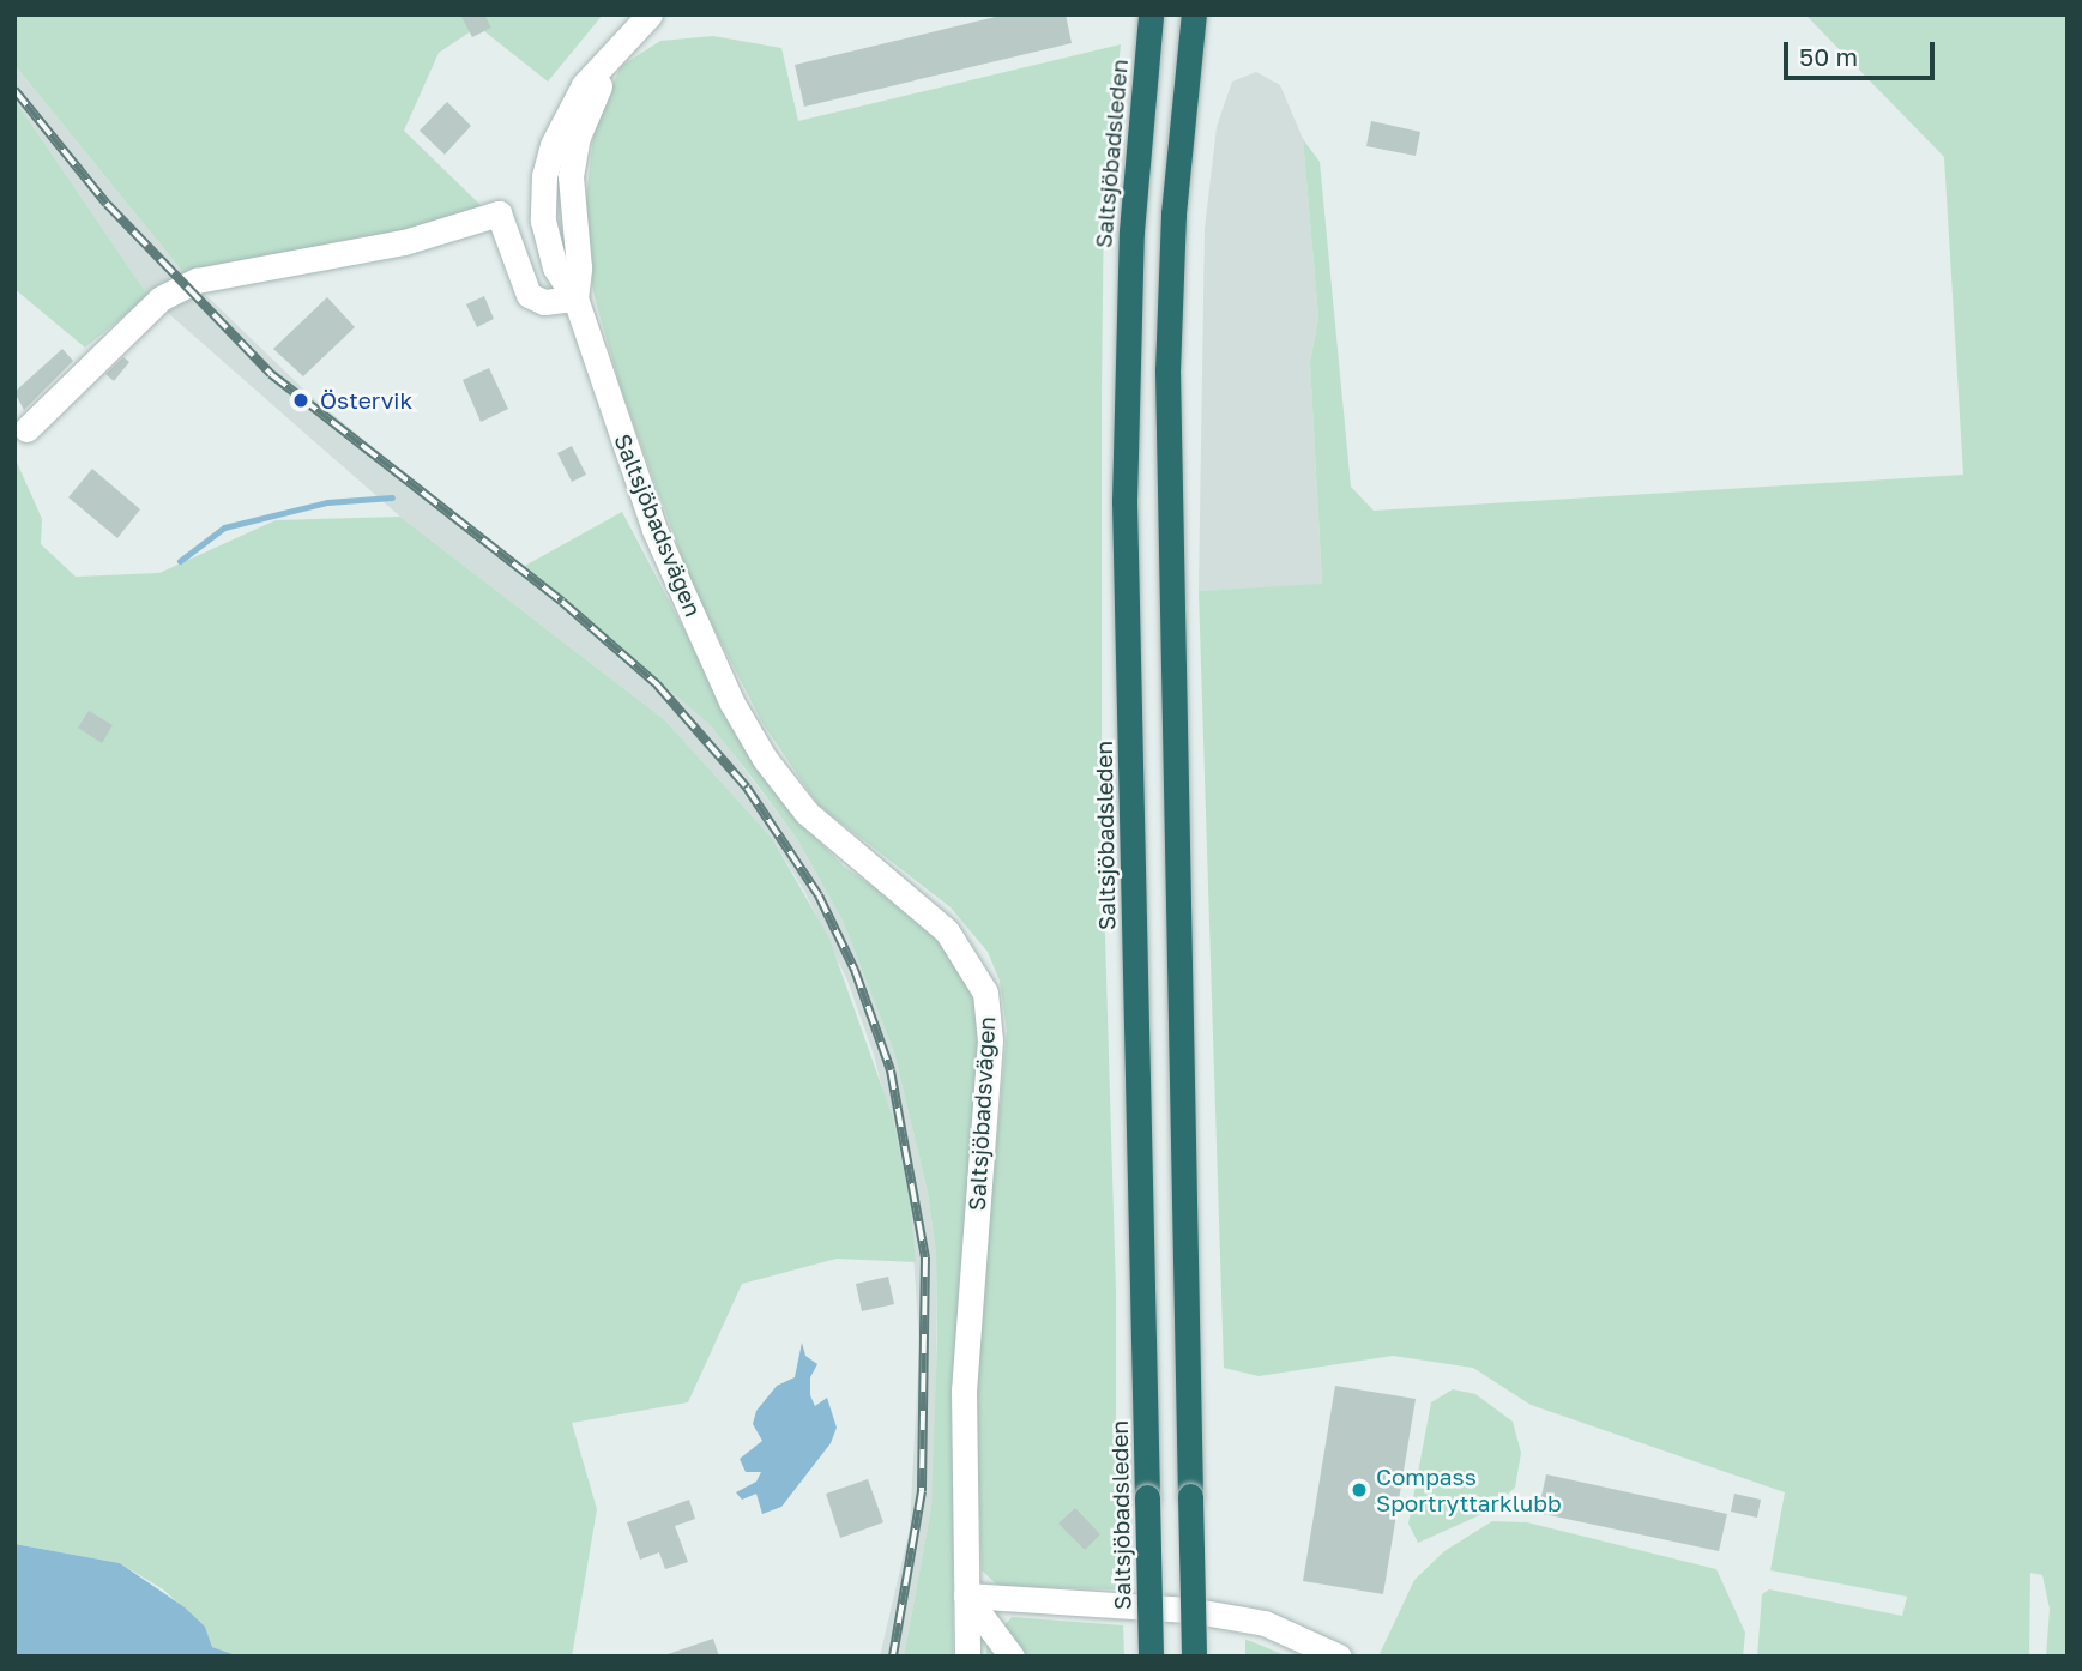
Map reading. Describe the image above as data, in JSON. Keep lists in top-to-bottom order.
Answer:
{
  "streets": {
    "highway": ["Saltsjöbadsleden"],
    "street": ["Saltsjöbadsvägen"]
  },
  "places": ["Östervik", "Compass Sportryttarklubb"],
  "scale_bar": "50 m"
}
